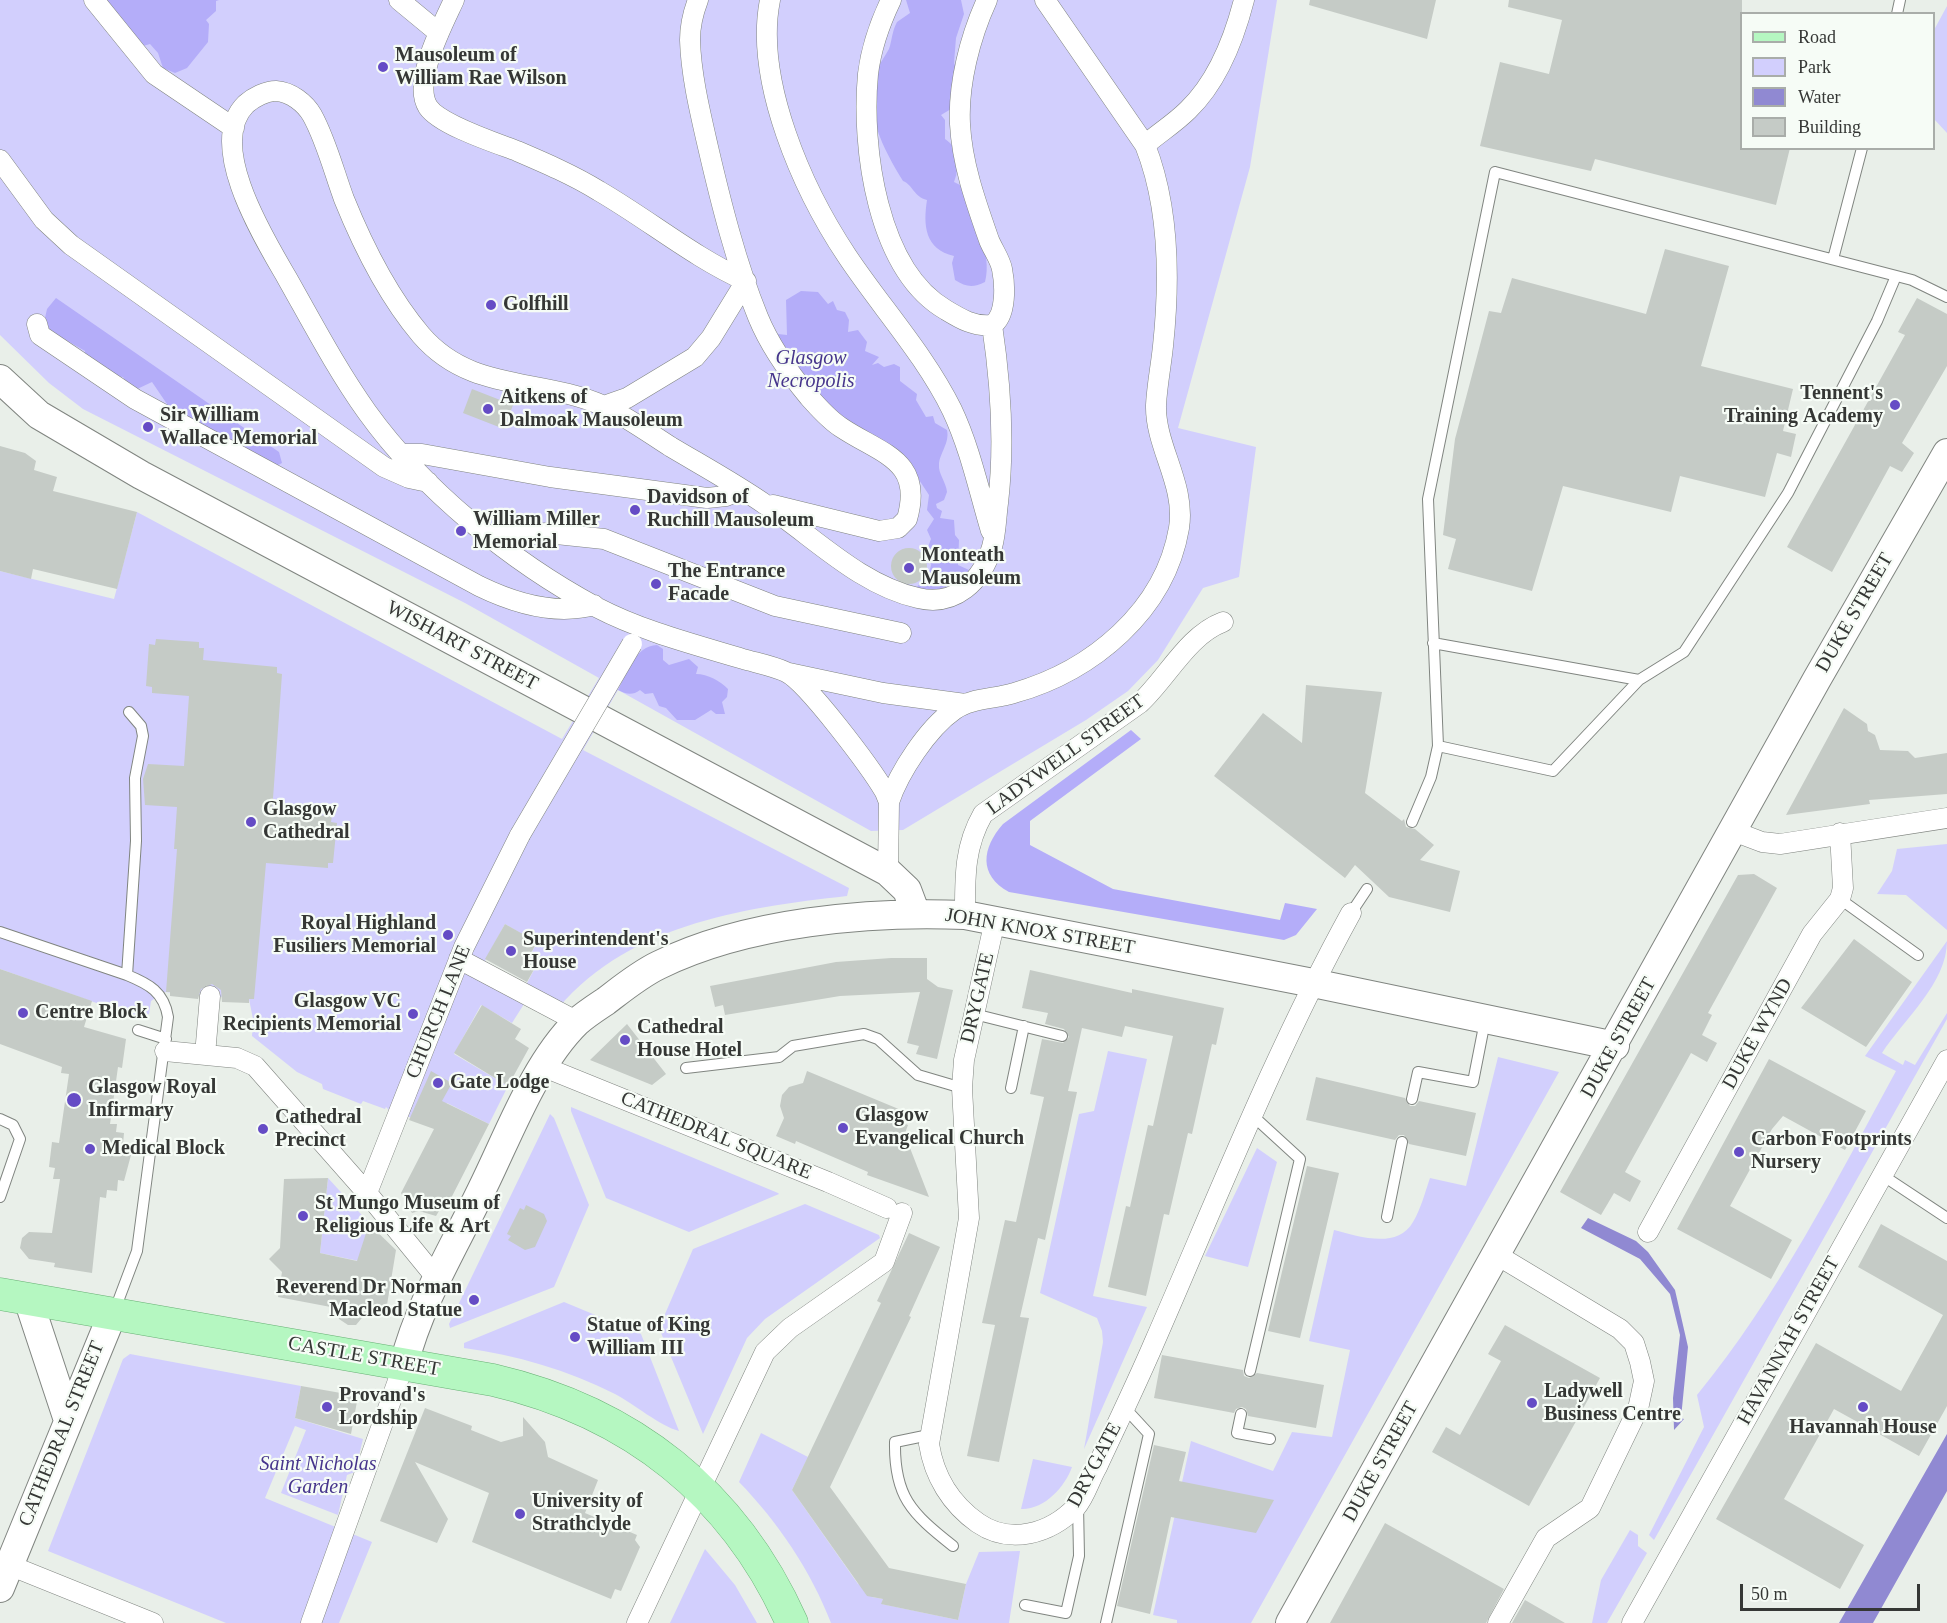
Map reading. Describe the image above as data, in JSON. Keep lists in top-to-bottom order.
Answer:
{
  "streets": {
    "main road": ["CASTLE STREET"],
    "street": [
      "DUKE STREET",
      "WISHART STREET",
      "LADYWELL STREET",
      "JOHN KNOX STREET",
      "DRYGATE",
      "CHURCH LANE",
      "DUKE WYND",
      "CATHEDRAL SQUARE",
      "HAVANNAH STREET",
      "CATHEDRAL STREET"
    ]
  },
  "crossings": [
    ["DUKE STREET", "JOHN KNOX STREET"],
    ["WISHART STREET", "JOHN KNOX STREET"],
    ["LADYWELL STREET", "JOHN KNOX STREET"],
    ["JOHN KNOX STREET", "DRYGATE"],
    ["JOHN KNOX STREET", "CATHEDRAL SQUARE"],
    ["JOHN KNOX STREET", "CASTLE STREET"],
    ["CATHEDRAL SQUARE", "CASTLE STREET"],
    ["CASTLE STREET", "CATHEDRAL STREET"]
  ],
  "parks": ["Glasgow Necropolis", "Saint Nicholas Garden"],
  "places": [
    "Mausoleum of William Rae Wilson",
    "Golfhill",
    "Tennent's Training Academy",
    "Aitkens of Dalmoak Mausoleum",
    "Sir William Wallace Memorial",
    "Davidson of Ruchill Mausoleum",
    "William Miller Memorial",
    "Monteath Mausoleum",
    "The Entrance Facade",
    "Glasgow Cathedral",
    "Royal Highland Fusiliers Memorial",
    "Superintendent's House",
    "Centre Block",
    "Glasgow VC Recipients Memorial",
    "Cathedral House Hotel",
    "Gate Lodge",
    "Glasgow Royal Infirmary",
    "Glasgow Evangelical Church",
    "Cathedral Precinct",
    "Medical Block",
    "Carbon Footprints Nursery",
    "St Mungo Museum of Religious Life & Art",
    "Reverend Dr Norman Macleod Statue",
    "Statue of King William III",
    "Ladywell Business Centre",
    "Provand's Lordship",
    "Havannah House",
    "University of Strathclyde"
  ],
  "legend": [
    "Road",
    "Park",
    "Water",
    "Building"
  ],
  "scale_bar": "50 m"
}
